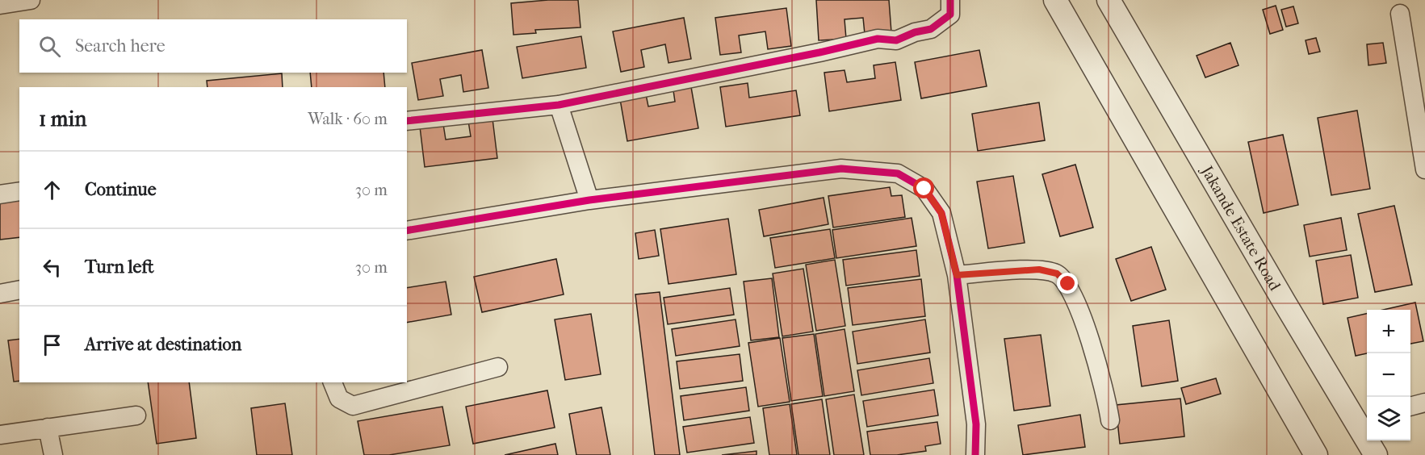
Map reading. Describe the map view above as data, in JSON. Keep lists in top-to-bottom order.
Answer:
{
  "streets": {
    "street": ["Jakande Estate Road"]
  },
  "page": {
    "search": "Search here",
    "heading": ["1 min", "Walk · 60 m"],
    "list": [
      ["Continue", "30 m"],
      ["Turn left", "30 m"],
      "Arrive at destination"
    ],
    "map_buttons": ["+", "−"]
  }
}
